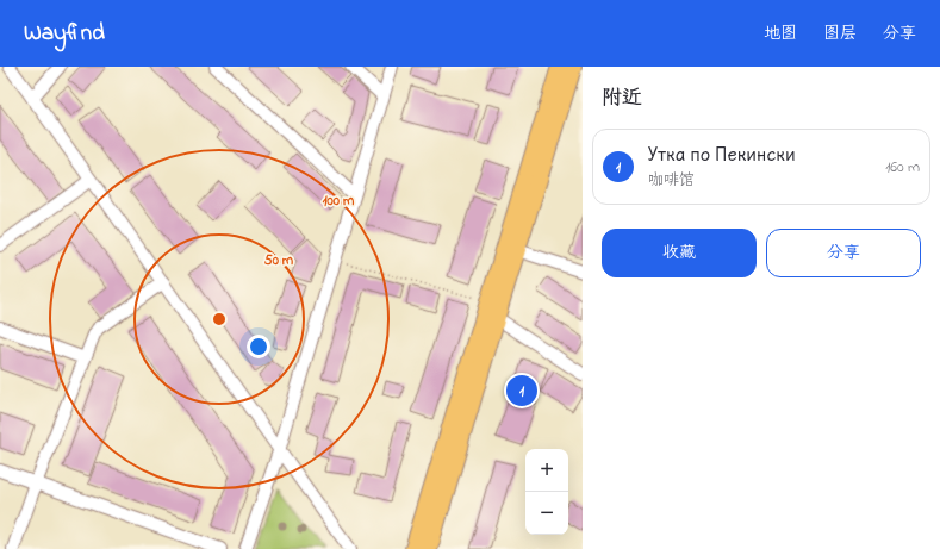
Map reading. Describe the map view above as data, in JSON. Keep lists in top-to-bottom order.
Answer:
{
  "page": {
    "header": "Wayfind",
    "nav": ["地图", "图层", "分享"],
    "heading": "附近",
    "list": [
      {
        "mark": "1",
        "name": "Утка по Пекински",
        "note": "咖啡馆",
        "value": "160 m"
      }
    ],
    "buttons": ["收藏", "分享"],
    "pins": "1",
    "map_buttons": ["+", "−"]
  },
  "rings": ["100 m", "50 m"]
}
